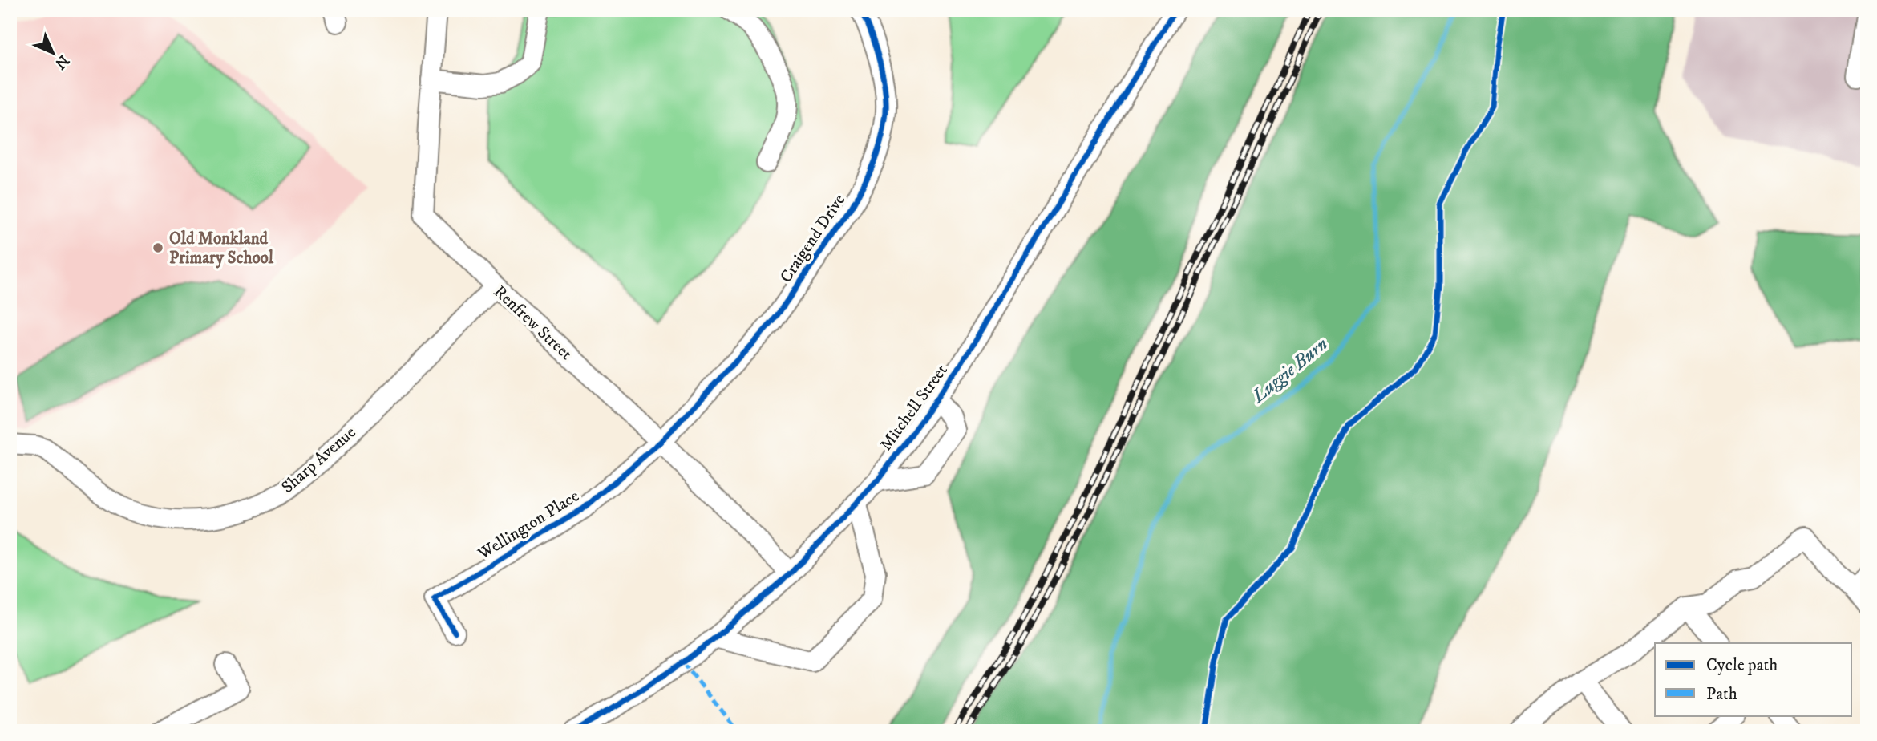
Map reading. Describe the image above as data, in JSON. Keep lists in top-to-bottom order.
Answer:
{
  "streets": {
    "street": [
      "Craigend Drive",
      "Renfrew Street",
      "Mitchell Street",
      "Sharp Avenue",
      "Wellington Place"
    ]
  },
  "crossings": [
    ["Craigend Drive", "Renfrew Street"],
    ["Craigend Drive", "Wellington Place"],
    ["Renfrew Street", "Mitchell Street"],
    ["Renfrew Street", "Sharp Avenue"],
    ["Renfrew Street", "Wellington Place"]
  ],
  "water": ["Luggie Burn"],
  "places": ["Old Monkland Primary School"],
  "legend": ["Cycle path", "Path"],
  "north": "bottom right"
}
